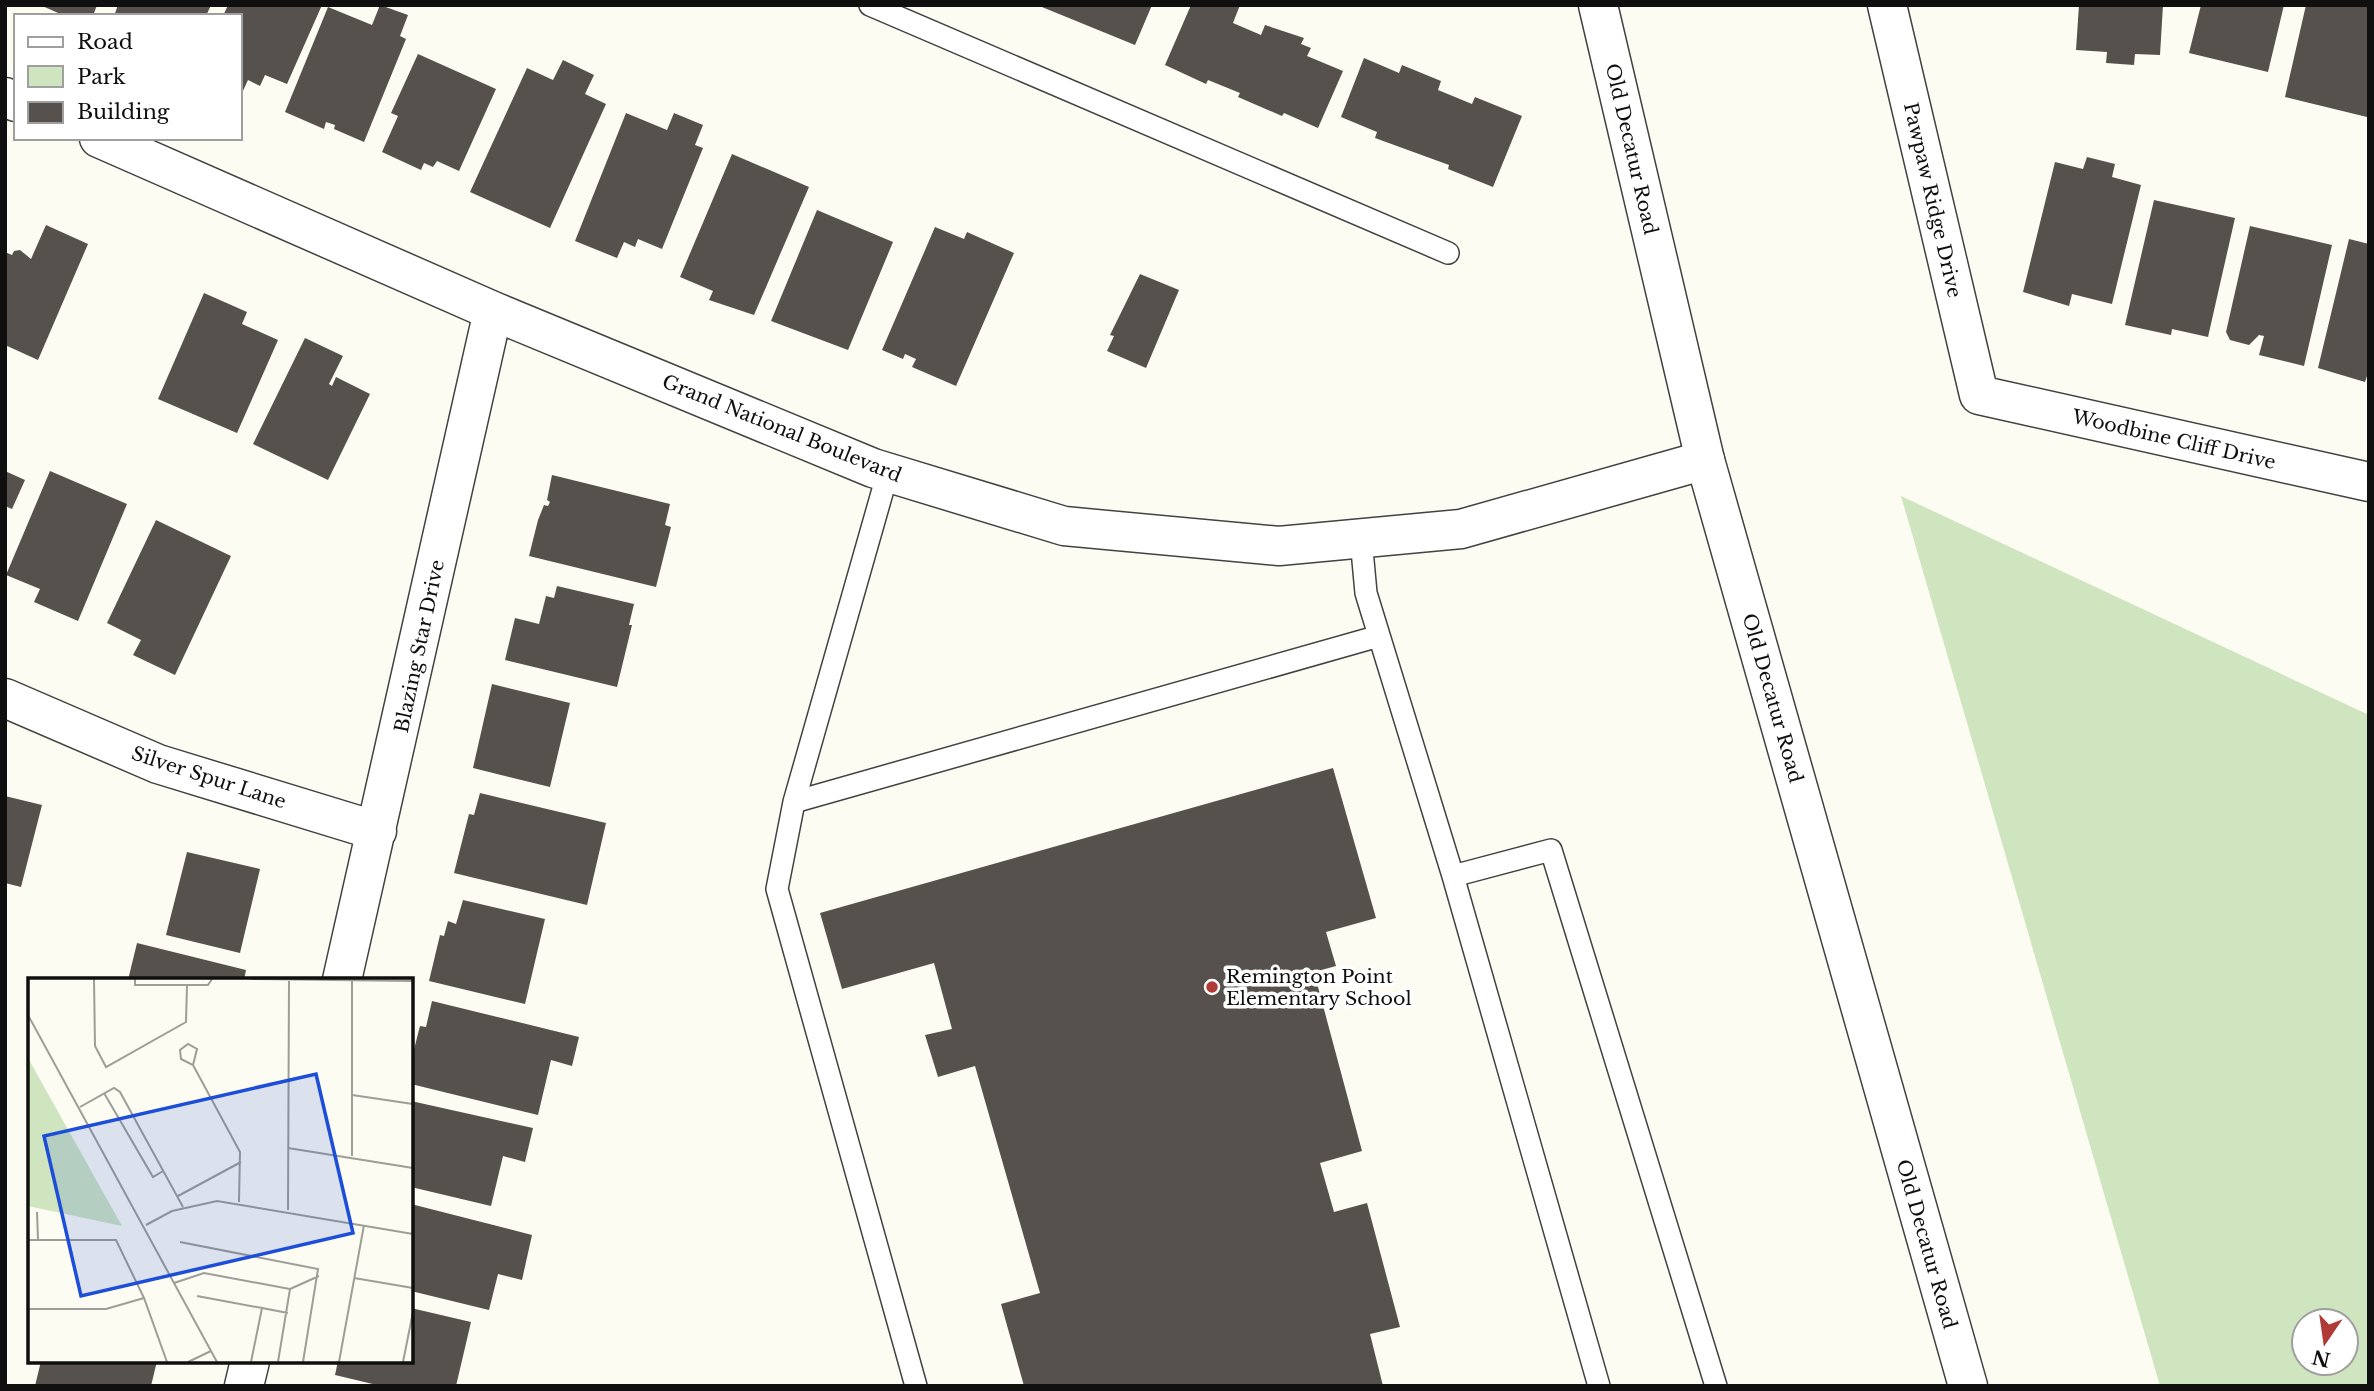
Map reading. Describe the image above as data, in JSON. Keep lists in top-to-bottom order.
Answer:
{
  "streets": {
    "street": [
      "Old Decatur Road",
      "Pawpaw Ridge Drive",
      "Grand National Boulevard",
      "Woodbine Cliff Drive",
      "Blazing Star Drive",
      "Silver Spur Lane"
    ]
  },
  "crossings": [
    ["Old Decatur Road", "Grand National Boulevard"],
    ["Pawpaw Ridge Drive", "Woodbine Cliff Drive"],
    ["Grand National Boulevard", "Blazing Star Drive"],
    ["Blazing Star Drive", "Silver Spur Lane"]
  ],
  "places": ["Remington Point Elementary School"],
  "legend": ["Road", "Park", "Building"],
  "north": "bottom"
}
